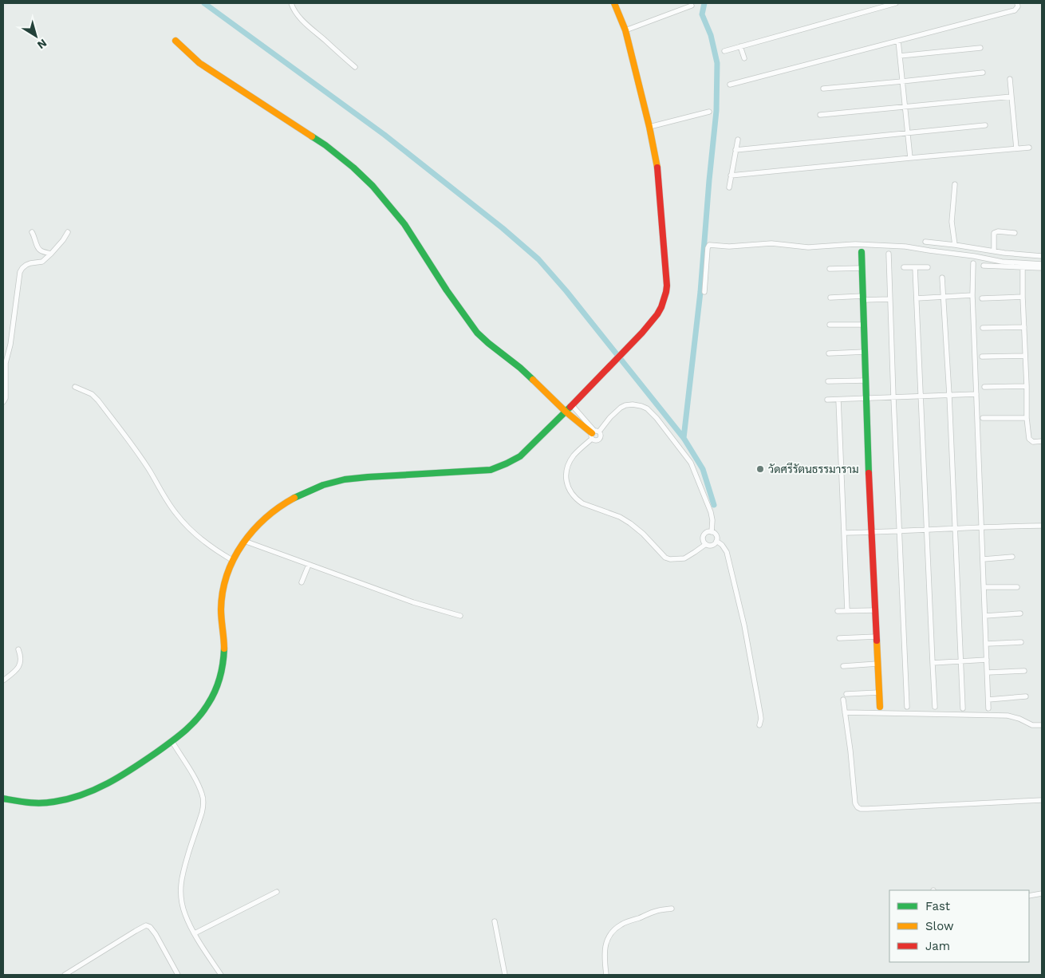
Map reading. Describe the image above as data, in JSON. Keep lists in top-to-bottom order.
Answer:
{
  "places": ["วัดศรีรัตนธรรมาราม"],
  "legend": ["Fast", "Slow", "Jam"],
  "north": "bottom right"
}
